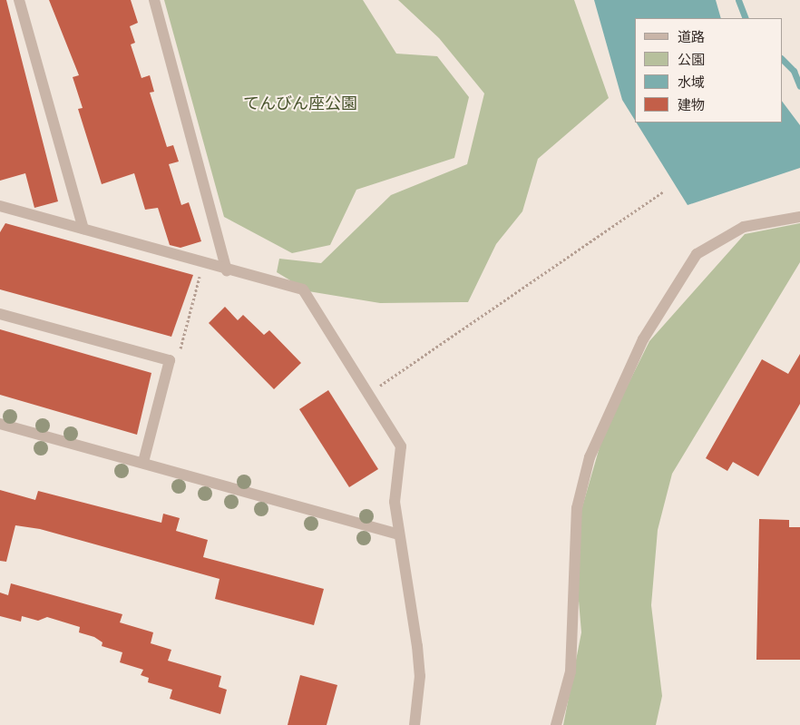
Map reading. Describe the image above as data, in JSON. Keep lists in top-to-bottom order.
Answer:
{
  "parks": ["てんびん座公園"],
  "legend": [
    "道路",
    "公園",
    "水域",
    "建物"
  ]
}
